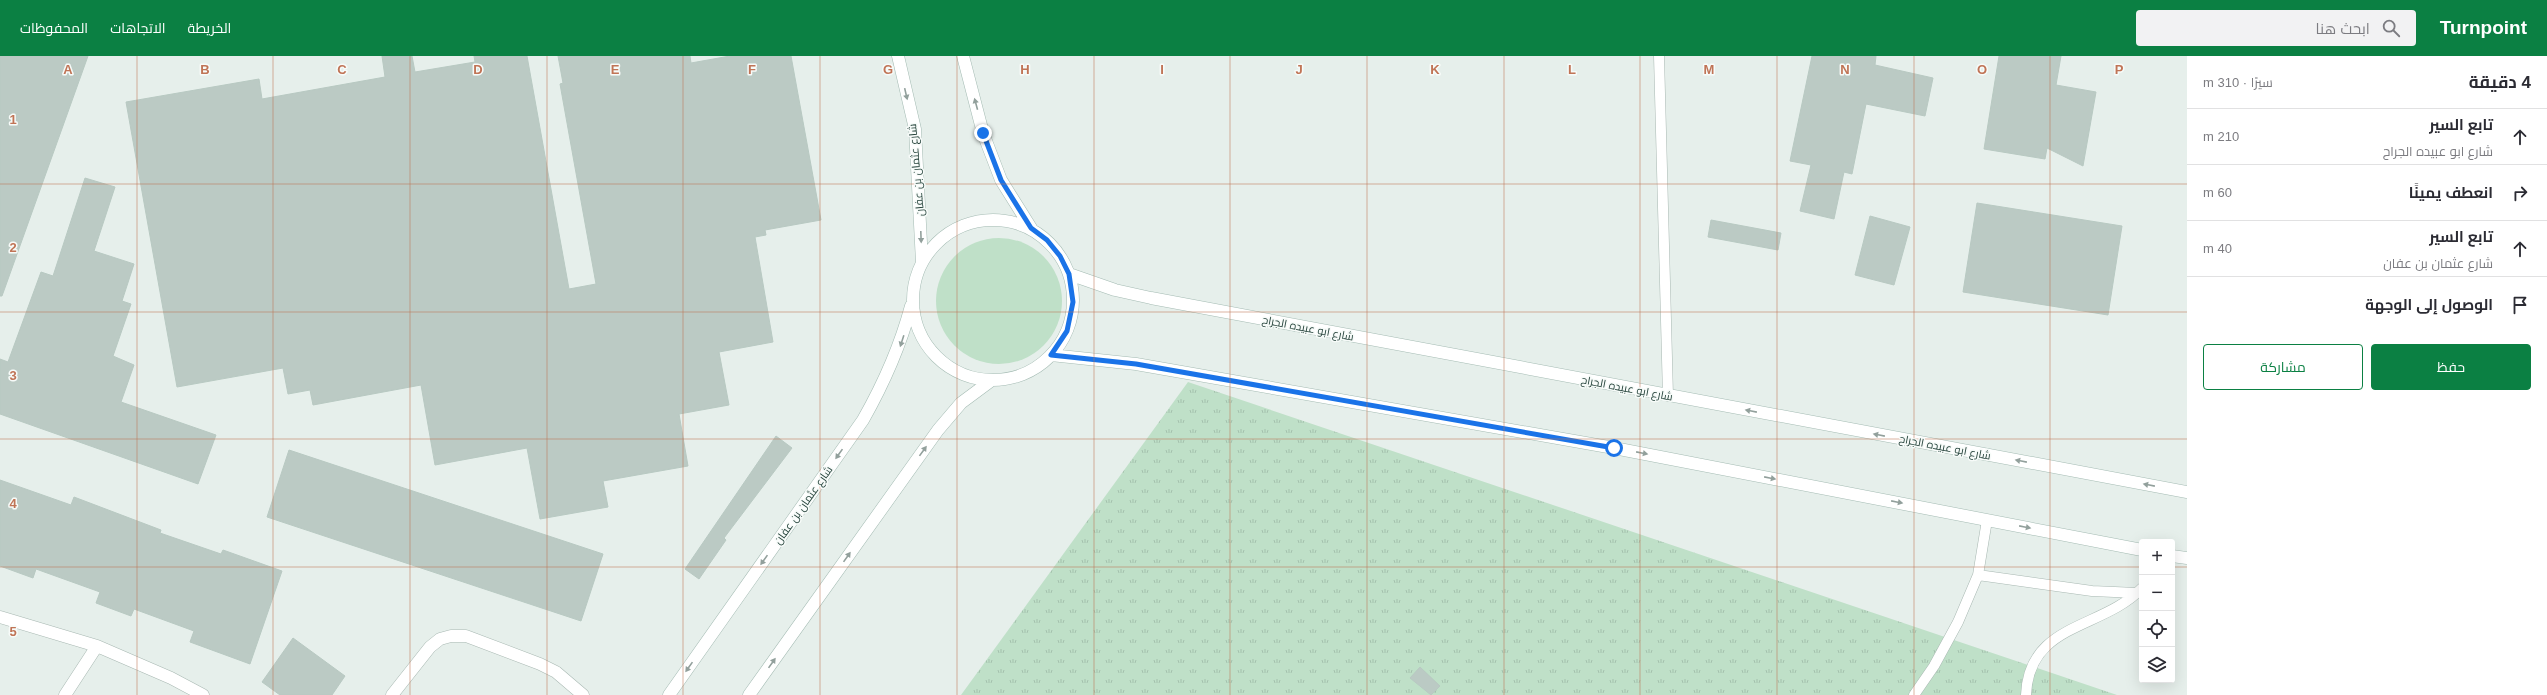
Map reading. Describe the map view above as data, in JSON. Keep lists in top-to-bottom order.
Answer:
{
  "streets": {
    "street": ["شارع عثمان بن عفان", "شارع ابو عبيده الجراح"]
  },
  "page": {
    "header": "Turnpoint",
    "search": "ابحث هنا",
    "nav": ["الخريطة", "الاتجاهات", "المحفوظات"],
    "heading": ["4 دقيقة", "سيرًا · 310 m"],
    "list": [
      ["تابع السير", "شارع ابو عبيده الجراح", "210 m"],
      ["انعطف يمينًا", "60 m"],
      ["تابع السير", "شارع عثمان بن عفان", "40 m"],
      "الوصول إلى الوجهة"
    ],
    "buttons": ["حفظ", "مشاركة"],
    "map_buttons": ["+", "−"]
  },
  "grid": {
    "columns": [
      "A",
      "B",
      "C",
      "D",
      "E",
      "F",
      "G",
      "H",
      "I",
      "J",
      "K",
      "L",
      "M",
      "N",
      "O",
      "P"
    ],
    "rows": [
      "1",
      "2",
      "3",
      "4",
      "5"
    ]
  }
}
